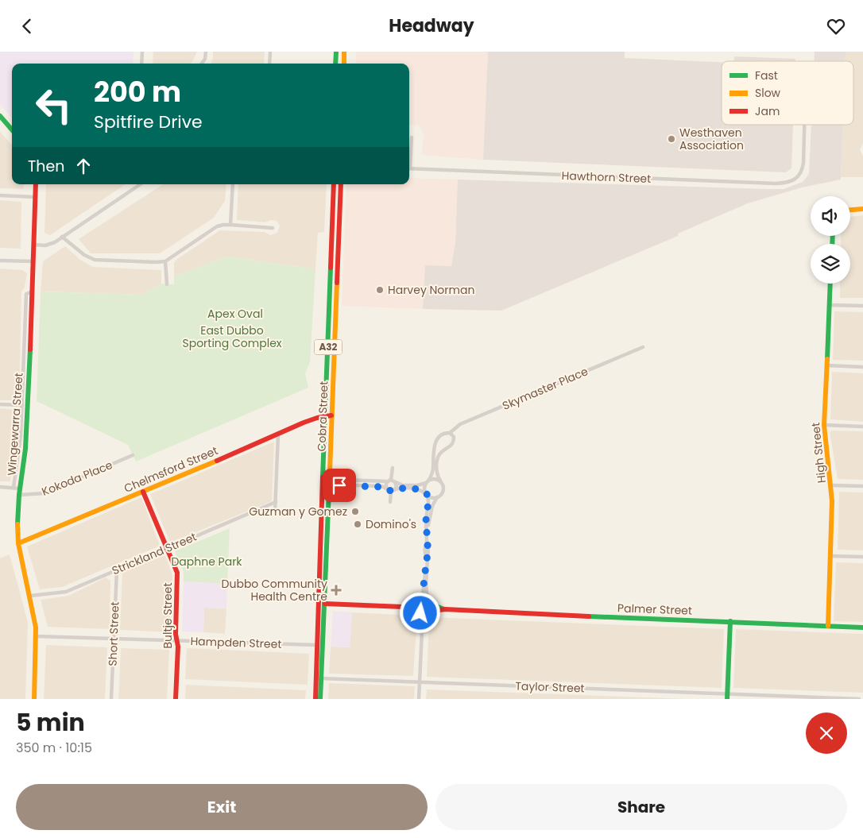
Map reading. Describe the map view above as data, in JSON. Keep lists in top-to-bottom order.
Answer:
{
  "streets": {
    "main road": [
      "A32",
      "Cobra Street",
      "Wingewarra Street",
      "High Street",
      "Chelmsford Street",
      "Palmer Street",
      "Bultje Street"
    ],
    "street": [
      "Hawthorn Street",
      "Skymaster Place",
      "Kokoda Place",
      "Strickland Street",
      "Short Street",
      "Hampden Street",
      "Taylor Street"
    ]
  },
  "crossings": [
    ["Cobra Street", "Chelmsford Street"],
    ["Cobra Street", "Hampden Street"],
    ["Cobra Street", "Taylor Street"],
    ["Wingewarra Street", "Chelmsford Street"],
    ["Wingewarra Street", "Kokoda Place"],
    ["Wingewarra Street", "Strickland Street"],
    ["Wingewarra Street", "Hampden Street"],
    ["High Street", "Palmer Street"],
    ["Chelmsford Street", "Bultje Street"],
    ["Strickland Street", "Bultje Street"],
    ["Strickland Street", "Short Street"],
    ["Bultje Street", "Hampden Street"],
    ["Short Street", "Hampden Street"]
  ],
  "parks": ["Apex Oval", "East Dubbo Sporting Complex", "Daphne Park"],
  "places": {
    "other": [
      "Westhaven Association",
      "Harvey Norman",
      "Guzman y Gomez",
      "Domino's"
    ],
    "health": ["Dubbo Community Health Centre"]
  },
  "legend": ["Fast", "Slow", "Jam"],
  "page": {
    "header": "Headway",
    "turn": ["200 m", "Spitfire Drive"],
    "then": "Then",
    "heading": ["5 min", "350 m · 10:15"],
    "buttons": ["Exit", "Share"]
  }
}
